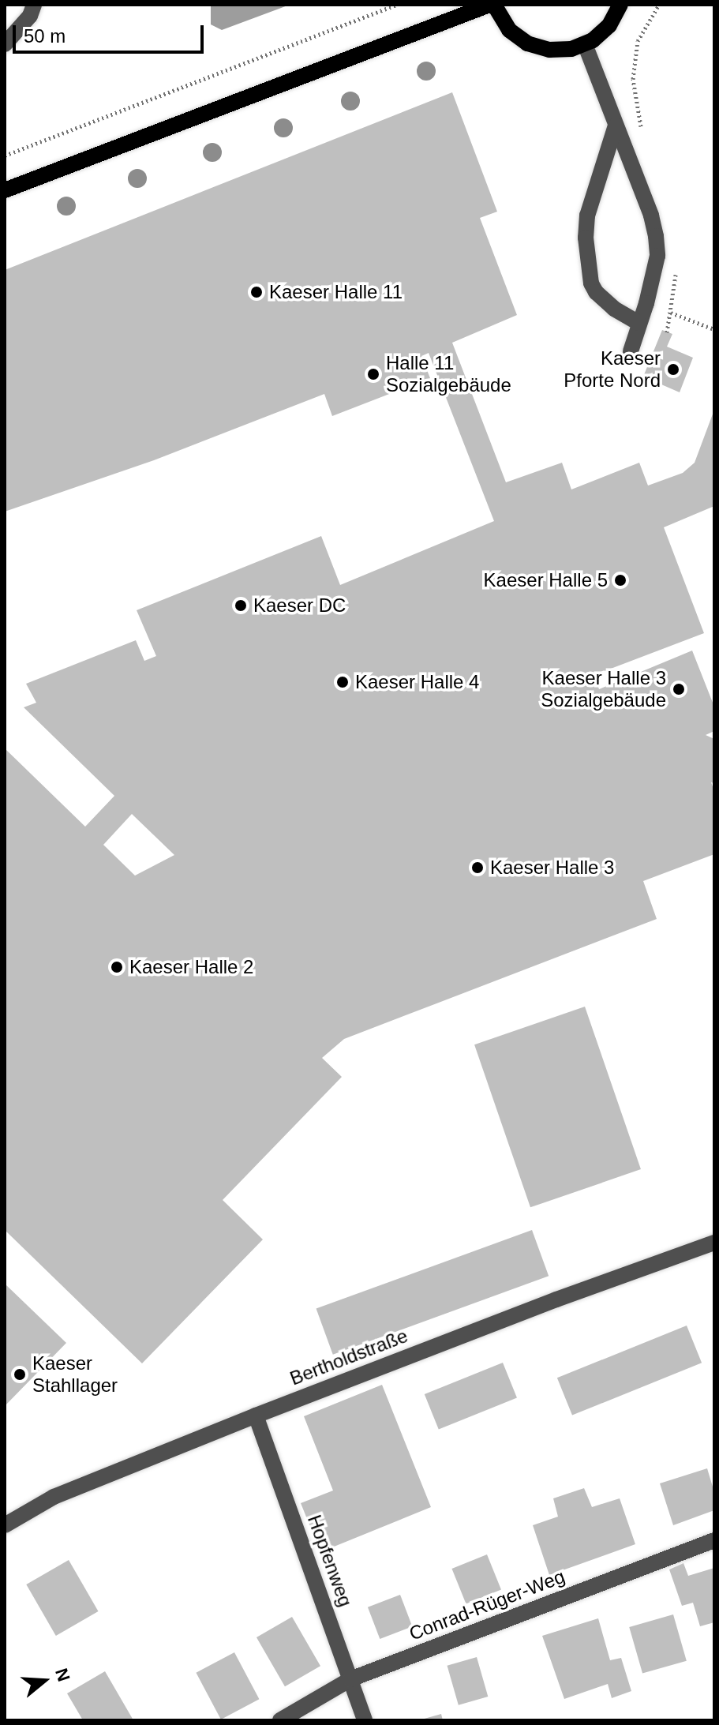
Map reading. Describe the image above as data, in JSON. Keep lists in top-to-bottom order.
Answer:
{
  "streets": {
    "street": ["Bertholdstraße", "Hopfenweg", "Conrad-Rüger-Weg"]
  },
  "crossings": [
    ["Bertholdstraße", "Hopfenweg"],
    ["Hopfenweg", "Conrad-Rüger-Weg"]
  ],
  "places": [
    "Kaeser Halle 11",
    "Kaeser Pforte Nord",
    "Halle 11 Sozialgebäude",
    "Kaeser Halle 5",
    "Kaeser DC",
    "Kaeser Halle 4",
    "Kaeser Halle 3 Sozialgebäude",
    "Kaeser Halle 3",
    "Kaeser Halle 2",
    "Kaeser Stahllager"
  ],
  "scale_bar": "50 m",
  "north": "right"
}
